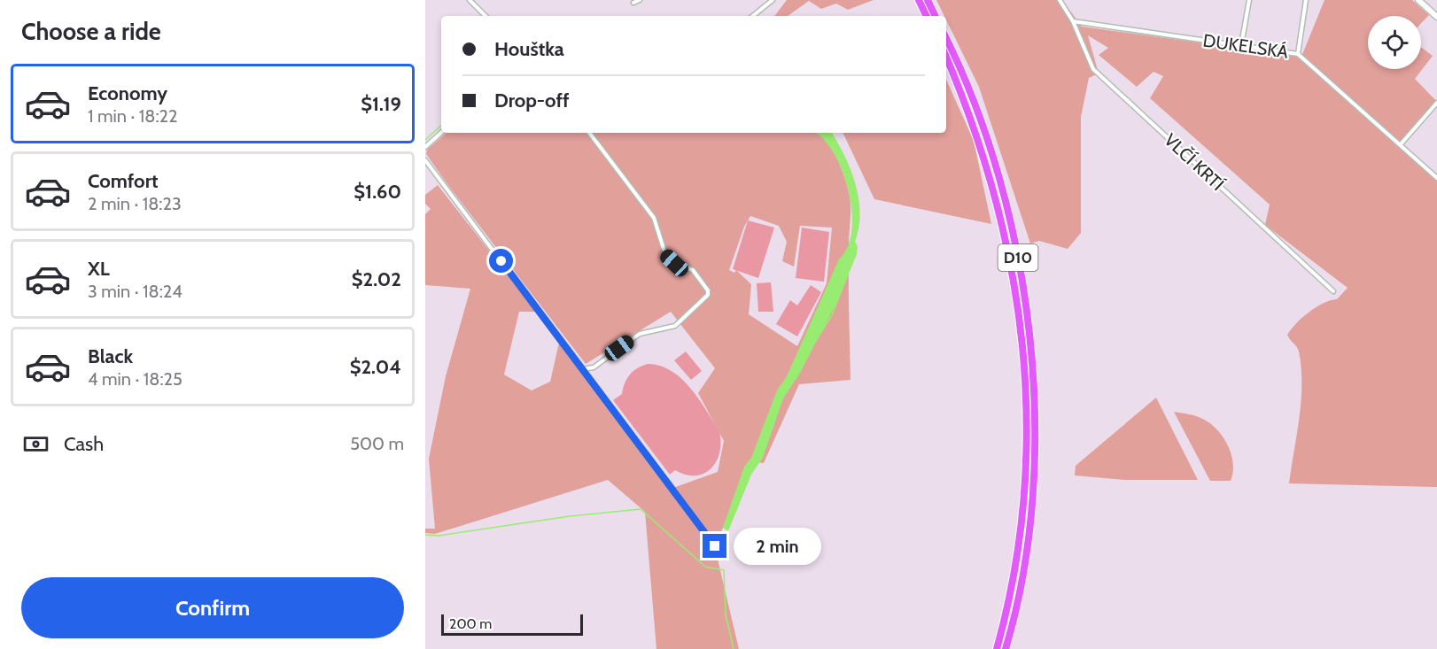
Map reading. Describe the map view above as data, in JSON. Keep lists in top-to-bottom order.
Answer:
{
  "streets": {
    "highway": ["D10"],
    "street": ["DUKELSKÁ", "VLČÍ KRTÍ"]
  },
  "crossings": [
    ["DUKELSKÁ", "VLČÍ KRTÍ"]
  ],
  "scale_bar": "200 m",
  "page": {
    "heading": "Choose a ride",
    "banner": ["Houštka", "Drop-off"],
    "list": [
      {
        "name": "Economy",
        "note": "1 min · 18:22",
        "value": "$1.19"
      },
      {
        "name": "Comfort",
        "note": "2 min · 18:23",
        "value": "$1.60"
      },
      {
        "name": "XL",
        "note": "3 min · 18:24",
        "value": "$2.02"
      },
      {
        "name": "Black",
        "note": "4 min · 18:25",
        "value": "$2.04"
      }
    ],
    "pay": ["Cash", "500 m"],
    "bubble": "2 min",
    "buttons": "Confirm",
    "scale": "200 m"
  }
}
